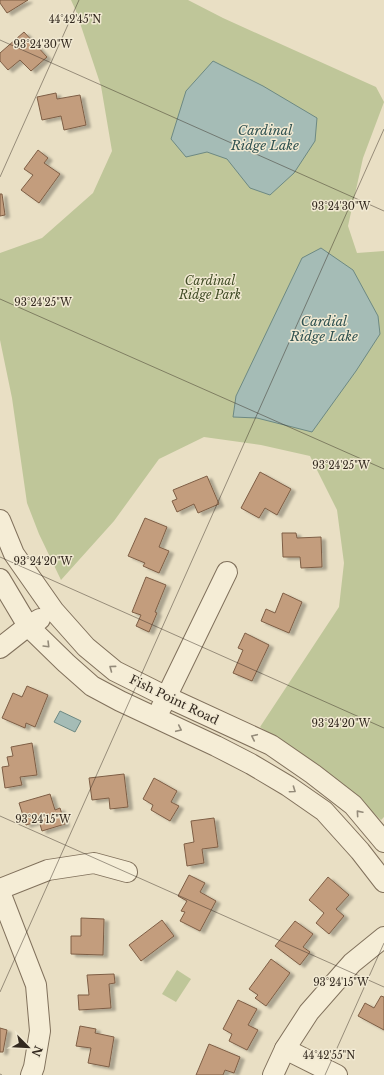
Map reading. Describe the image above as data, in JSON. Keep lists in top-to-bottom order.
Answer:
{
  "streets": {
    "street": ["Fish Point Road"]
  },
  "water": ["Cardinal Ridge Lake", "Cardial Ridge Lake"],
  "parks": ["Cardinal Ridge Park"],
  "north": "bottom right",
  "coordinates": [
    "44°42'45\"N",
    "93°24'30\"W",
    "93°24'25\"W",
    "93°24'20\"W",
    "93°24'15\"W",
    "44°42'55\"N"
  ]
}
